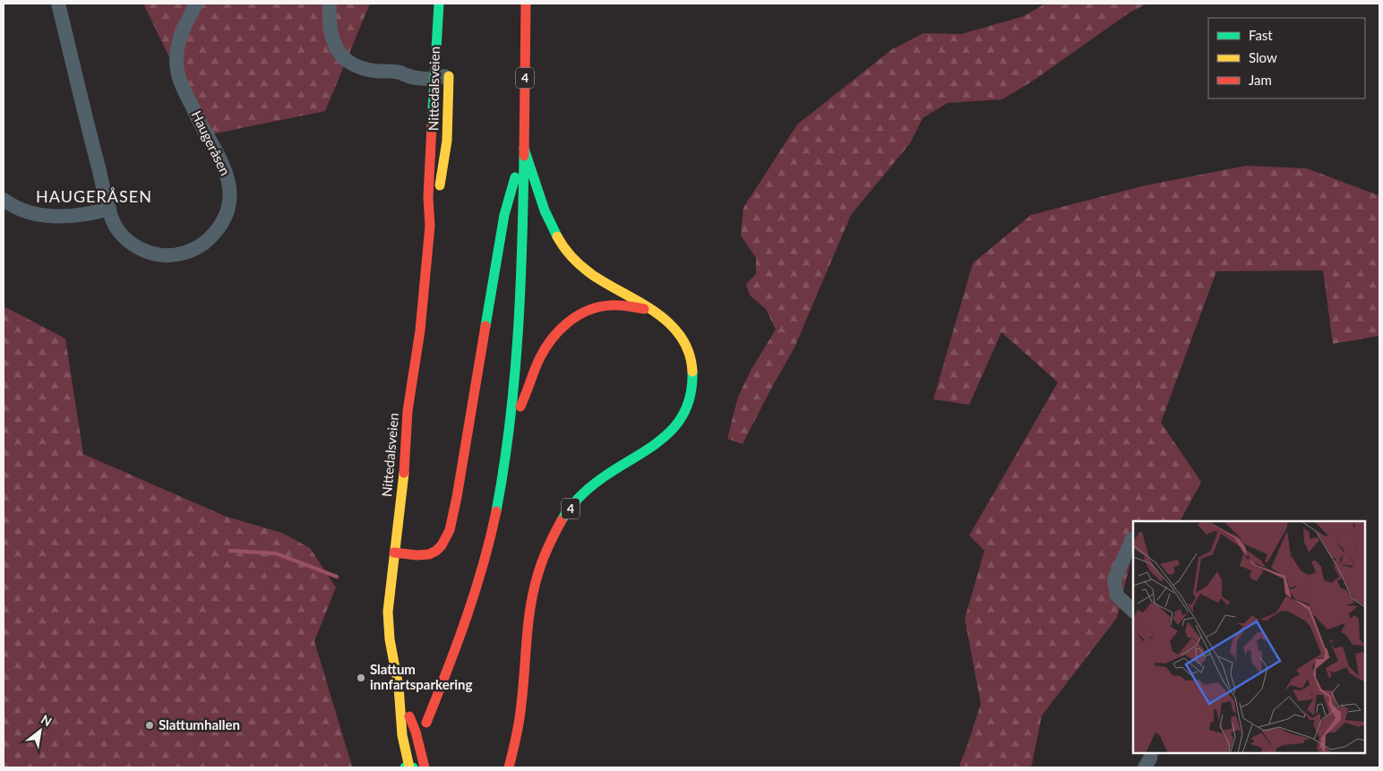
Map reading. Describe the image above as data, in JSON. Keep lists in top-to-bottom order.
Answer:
{
  "streets": {
    "main road": ["4", "Nittedalsveien"],
    "street": ["Haugeråsen"]
  },
  "crossings": [
    ["4", "Nittedalsveien"]
  ],
  "districts": ["HAUGERÅSEN"],
  "places": ["Slattum innfartsparkering", "Slattumhallen"],
  "legend": ["Fast", "Slow", "Jam"],
  "north": "top right"
}
